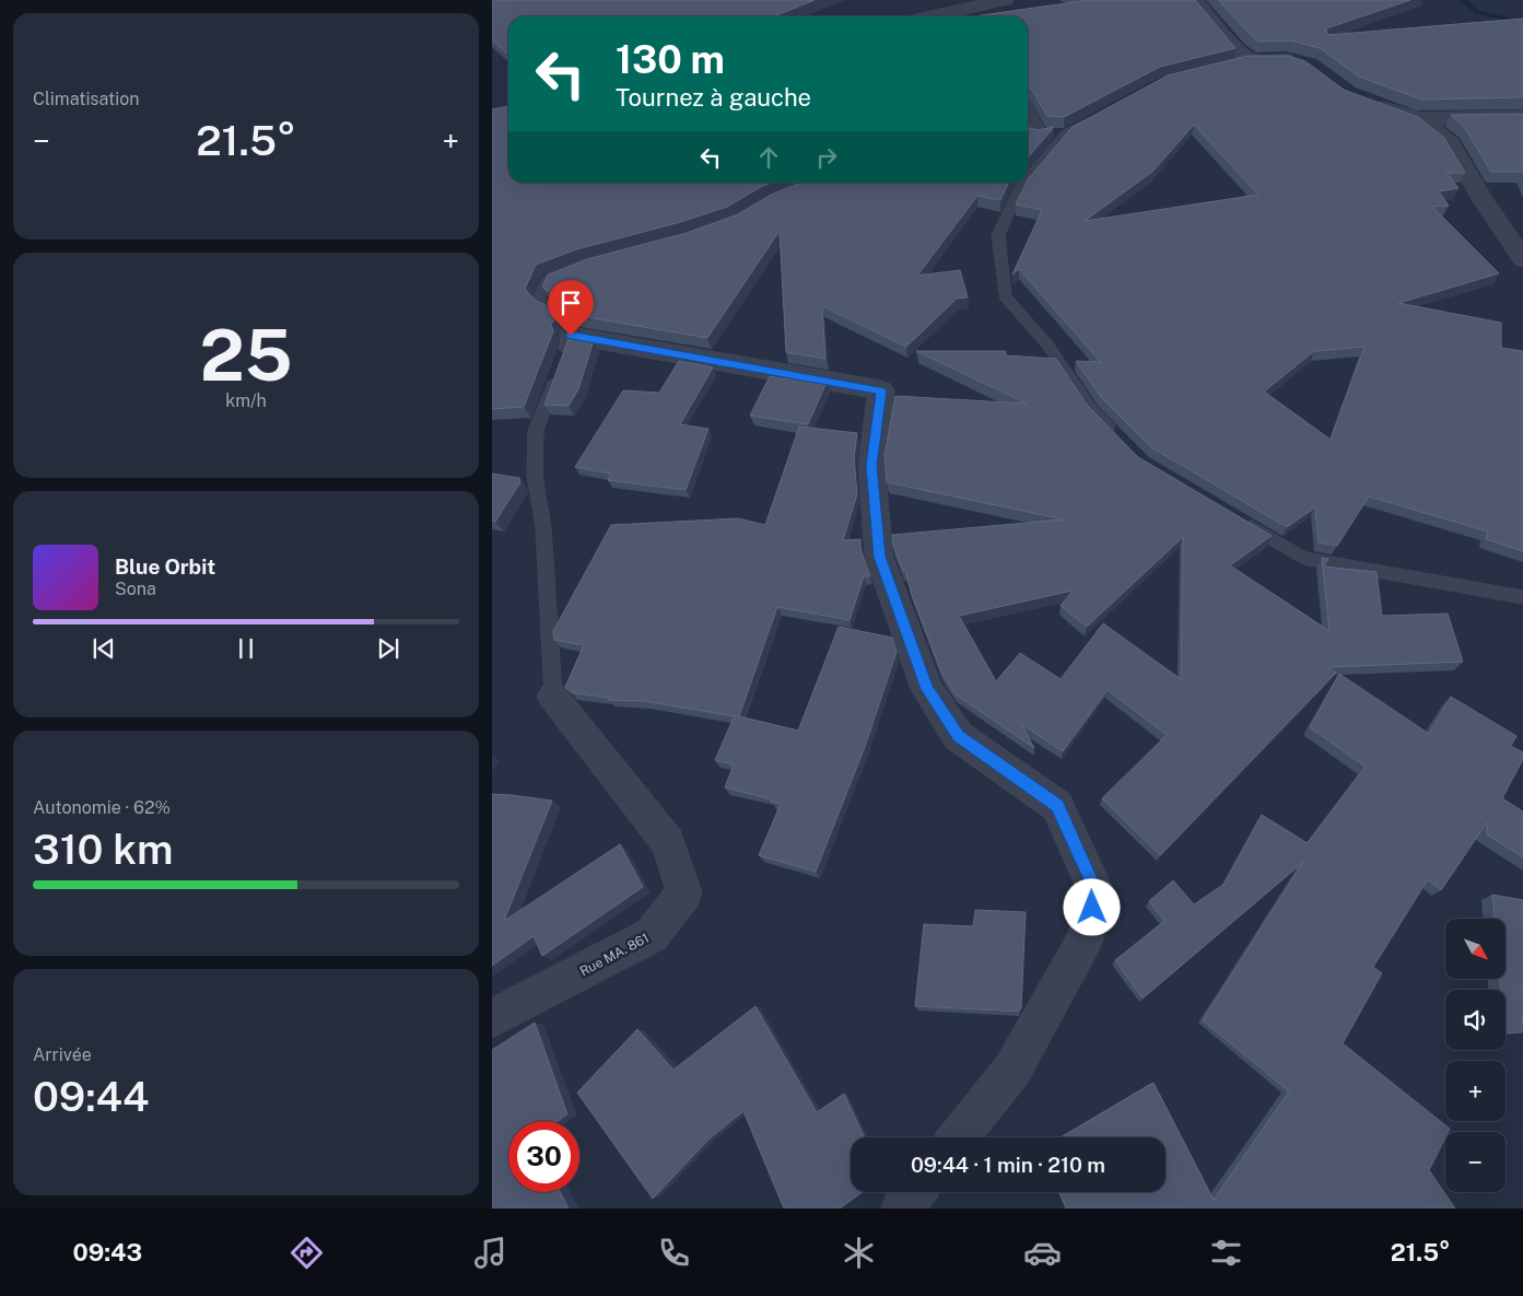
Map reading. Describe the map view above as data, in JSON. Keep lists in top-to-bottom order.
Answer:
{
  "streets": {
    "street": ["Rue MA. 861"]
  },
  "north": "bottom right",
  "page": {
    "tile": [
      "Climatisation",
      ["25", "km/h"],
      ["Autonomie · 62%", "310 km"],
      ["Arrivée", "09:44"]
    ],
    "turn": ["130 m", "Tournez à gauche"],
    "heat": ["−", "21.5°", "+"],
    "song": ["Blue Orbit", "Sona"],
    "map_buttons": ["+", "−"],
    "limit": "30",
    "trip": "09:44 · 1 min · 210 m",
    "tabs": ["09:43", "21.5°"]
  }
}
